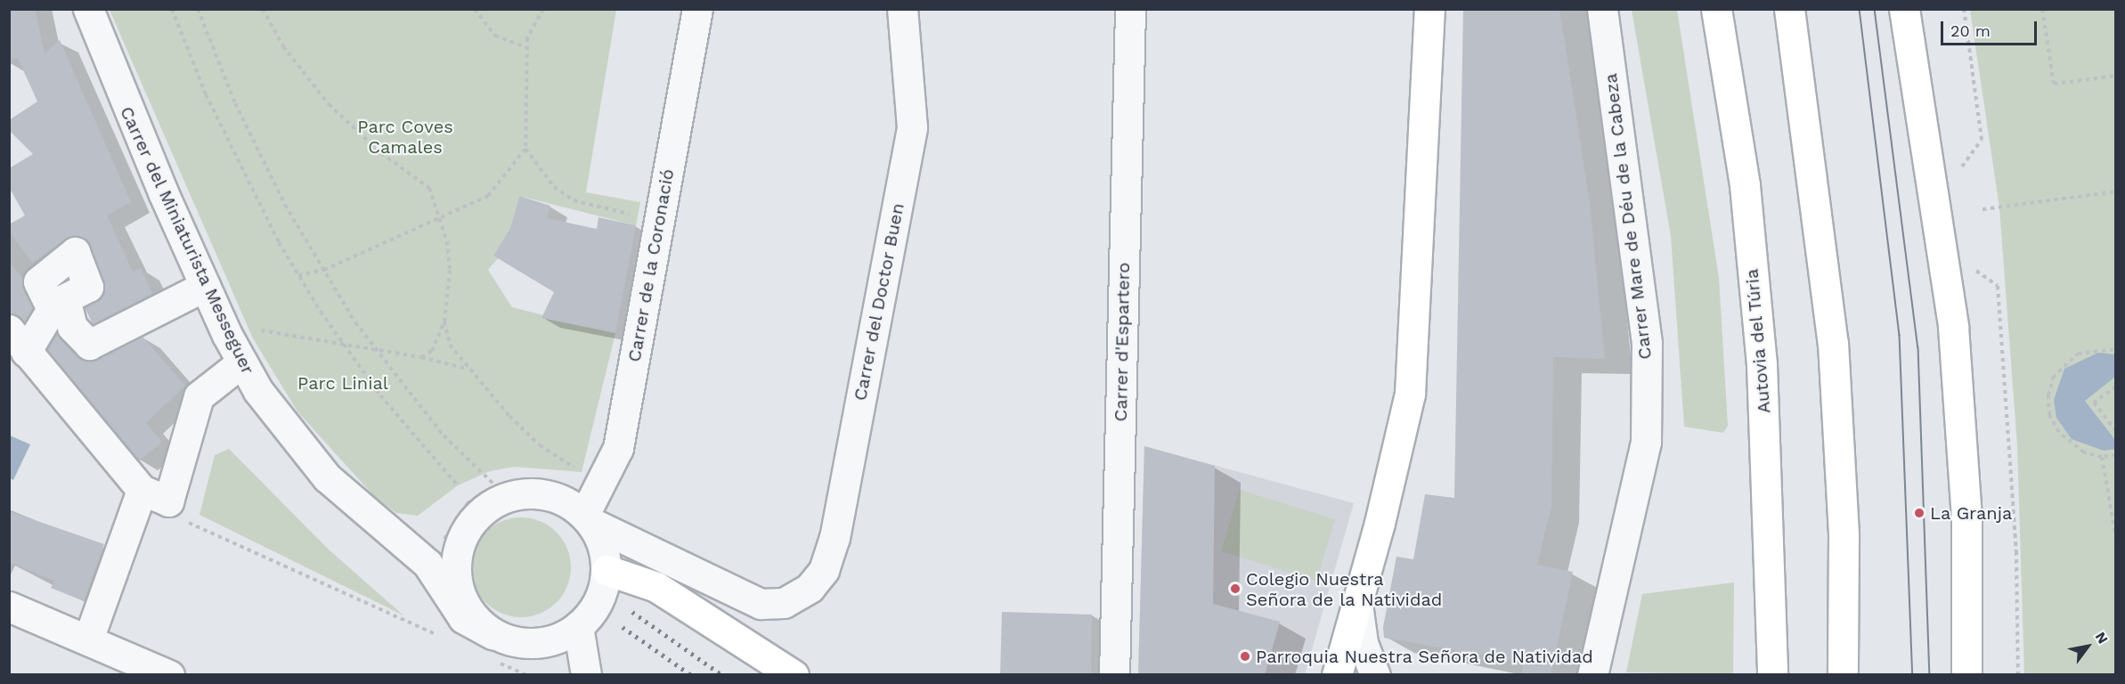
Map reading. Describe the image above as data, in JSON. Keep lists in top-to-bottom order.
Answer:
{
  "streets": {
    "main road": ["Autovia del Túria"],
    "street": [
      "Carrer Mare de Déu de la Cabeza",
      "Carrer del Miniaturista Messeguer",
      "Carrer de la Coronació",
      "Carrer del Doctor Buen",
      "Carrer d'Espartero"
    ]
  },
  "crossings": [
    ["Carrer del Miniaturista Messeguer", "Carrer de la Coronació"],
    ["Carrer del Miniaturista Messeguer", "Carrer del Doctor Buen"],
    ["Carrer de la Coronació", "Carrer del Doctor Buen"]
  ],
  "parks": ["Parc Coves Camales", "Parc Linial"],
  "places": ["La Granja", "Colegio Nuestra Señora de la Natividad", "Parroquia Nuestra Señora de Natividad"],
  "scale_bar": "20 m",
  "north": "top right"
}
